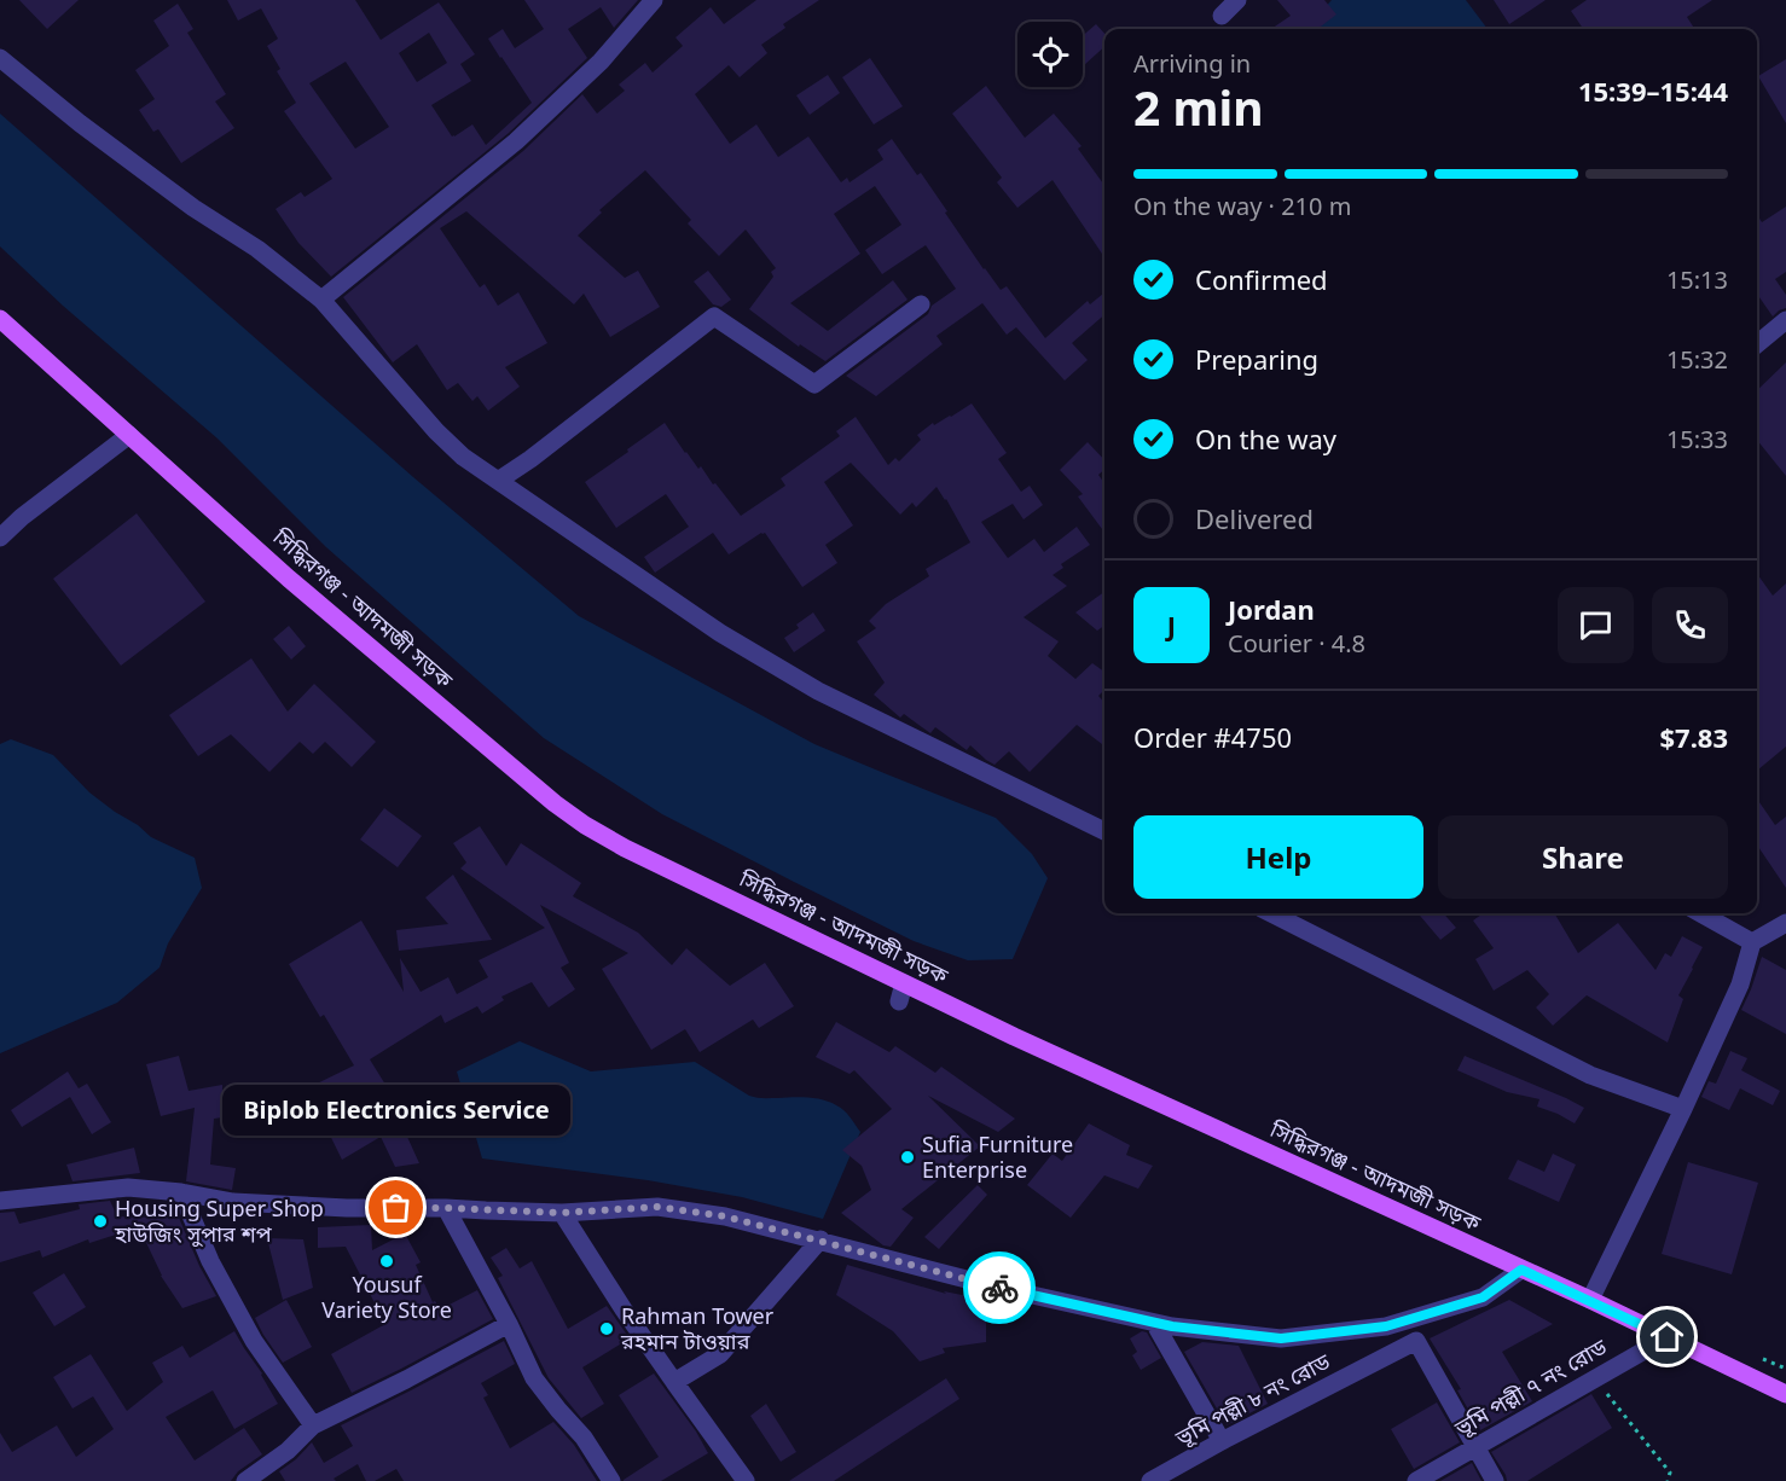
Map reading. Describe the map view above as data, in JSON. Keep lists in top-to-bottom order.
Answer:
{
  "streets": {
    "main road": ["সিদ্ধিরগঞ্জ - আদমজী সড়ক"],
    "street": ["ভূমি পল্লী ৭ নং রোড", "ভূমি পল্লী ৮ নং রোড"]
  },
  "crossings": [
    ["সিদ্ধিরগঞ্জ - আদমজী সড়ক", "ভূমি পল্লী ৭ নং রোড"],
    ["ভূমি পল্লী ৭ নং রোড", "ভূমি পল্লী ৮ নং রোড"]
  ],
  "places": [
    "Sufia Furniture Enterprise",
    "Biplob Electronics Service",
    "Housing Super Shop হাউজিং সুপার শপ",
    "Yousuf Variety Store",
    "Rahman Tower রহমান টাওয়ার"
  ],
  "page": {
    "heading": ["2 min", "Arriving in", "15:39–15:44"],
    "panel": [
      "Jordan",
      "Courier · 4.8",
      "Order #4750",
      "$7.83"
    ],
    "bar": "On the way · 210 m",
    "list": [
      ["Confirmed", "15:13"],
      ["Preparing", "15:32"],
      ["On the way", "15:33"],
      "Delivered"
    ],
    "round": "J",
    "buttons": ["Help", "Share"],
    "bubble": "Biplob Electronics Service"
  }
}
